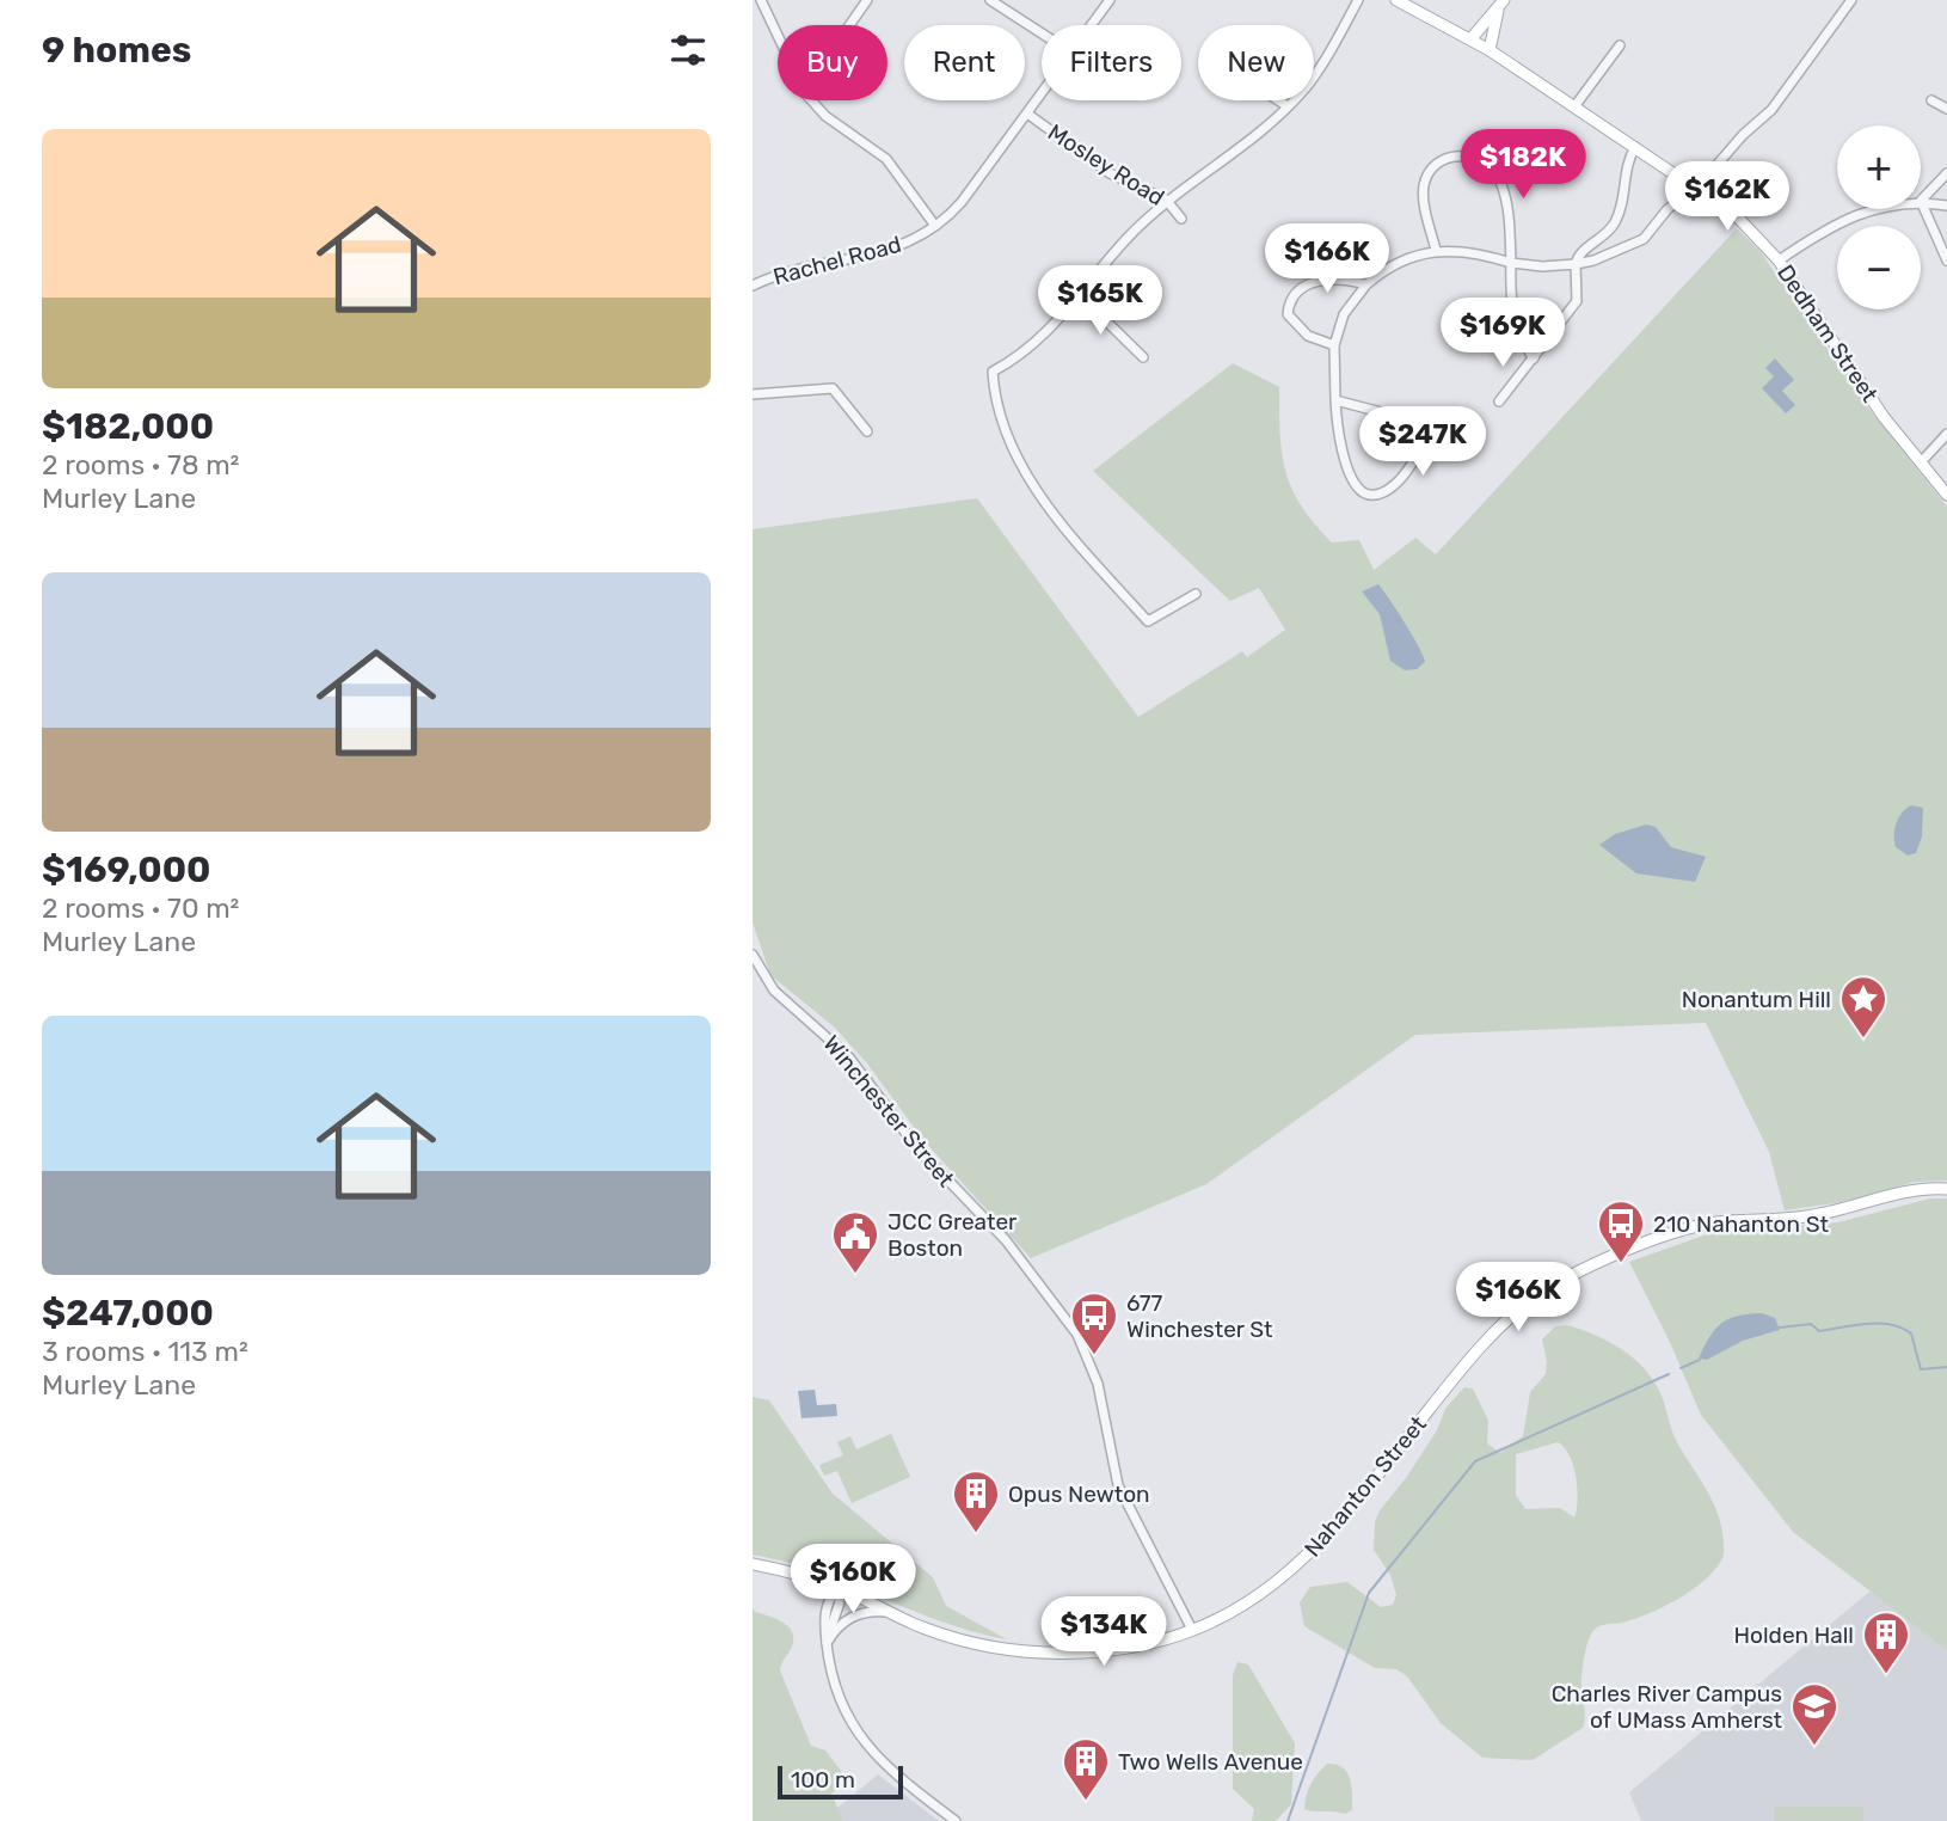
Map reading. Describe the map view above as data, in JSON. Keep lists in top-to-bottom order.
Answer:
{
  "streets": {
    "main road": ["Dedham Street", "Nahanton Street"],
    "street": ["Mosley Road", "Rachel Road", "Winchester Street"]
  },
  "crossings": [
    ["Mosley Road", "Rachel Road"],
    ["Winchester Street", "Nahanton Street"]
  ],
  "places": {
    "place": ["Nonantum Hill"],
    "bus stop": ["210 Nahanton St", "677 Winchester St"],
    "public building": ["JCC Greater Boston"],
    "building": ["Opus Newton", "Holden Hall", "Two Wells Avenue"],
    "school or university": ["Charles River Campus of UMass Amherst"]
  },
  "scale_bar": "100 m",
  "page": {
    "heading": "9 homes",
    "chip": [
      "Buy",
      "Rent",
      "Filters",
      "New"
    ],
    "list": [
      {
        "name": "$182,000",
        "note": "2 rooms · 78 m² · Murley Lane"
      },
      {
        "name": "$169,000",
        "note": "2 rooms · 70 m² · Murley Lane"
      },
      {
        "name": "$247,000",
        "note": "3 rooms · 113 m² · Murley Lane"
      }
    ],
    "map_buttons": ["+", "−"],
    "price": [
      "$182K",
      "$162K",
      "$166K",
      "$165K",
      "$169K",
      "$247K",
      "$166K",
      "$160K",
      "$134K"
    ],
    "scale": "100 m"
  }
}
